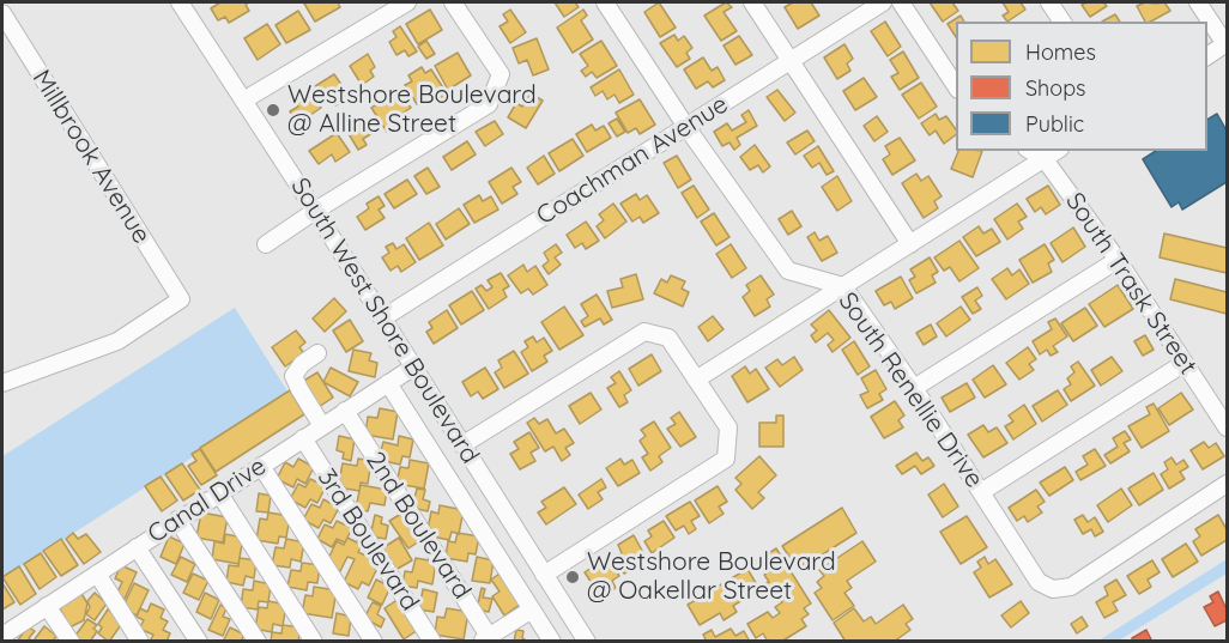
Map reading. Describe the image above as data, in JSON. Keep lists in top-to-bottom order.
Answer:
{
  "streets": {
    "street": [
      "Millbrook Avenue",
      "Coachman Avenue",
      "South Trask Street",
      "South West Shore Boulevard",
      "South Renellie Drive",
      "Canal Drive",
      "2nd Boulevard",
      "3rd Boulevard"
    ]
  },
  "crossings": [
    ["Coachman Avenue", "South West Shore Boulevard"],
    ["Coachman Avenue", "South Renellie Drive"],
    ["South West Shore Boulevard", "Canal Drive"],
    ["Canal Drive", "2nd Boulevard"],
    ["Canal Drive", "3rd Boulevard"]
  ],
  "places": ["Westshore Boulevard @ Alline Street", "Westshore Boulevard @ Oakellar Street"],
  "legend": ["Homes", "Shops", "Public"]
}
